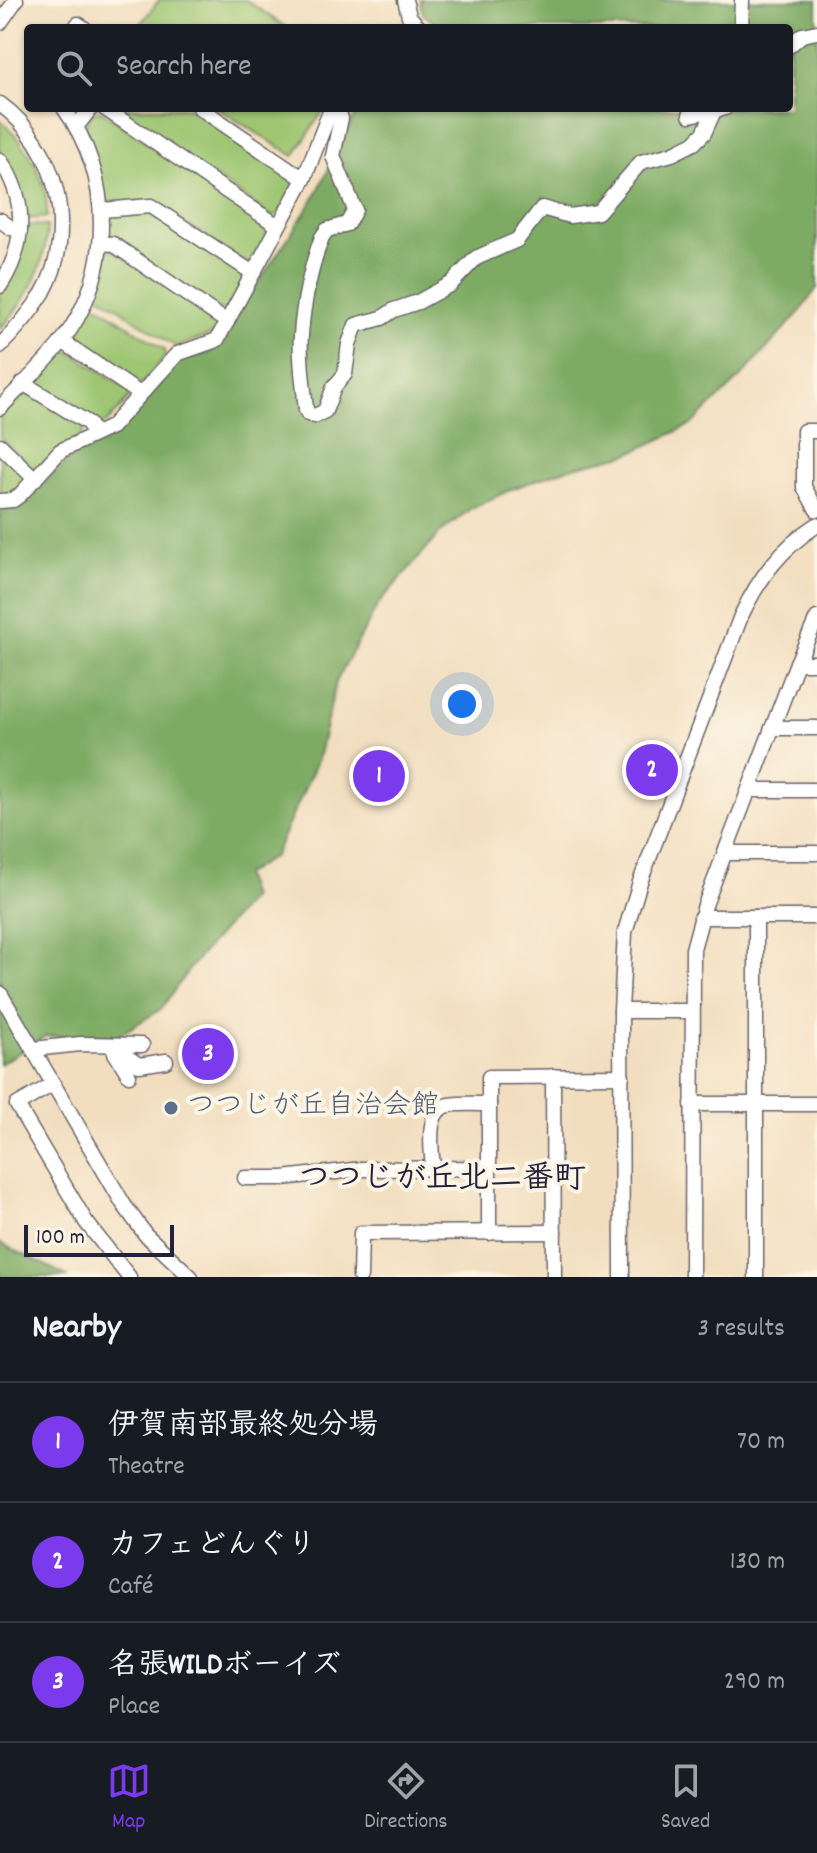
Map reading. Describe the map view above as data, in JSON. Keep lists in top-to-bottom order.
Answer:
{
  "districts": ["つつじが丘北二番町"],
  "places": ["つつじが丘自治会館"],
  "scale_bar": "100 m",
  "page": {
    "search": "Search here",
    "pins": ["2", "1", "3"],
    "scale": "100 m",
    "heading": ["Nearby", "3 results"],
    "list": [
      {
        "mark": "1",
        "name": "伊賀南部最終処分場",
        "note": "Theatre",
        "value": "70 m"
      },
      {
        "mark": "2",
        "name": "カフェどんぐり",
        "note": "Café",
        "value": "130 m"
      },
      {
        "mark": "3",
        "name": "名張WILDボーイズ",
        "note": "Place",
        "value": "290 m"
      }
    ],
    "nav": ["Map", "Directions", "Saved"]
  }
}
